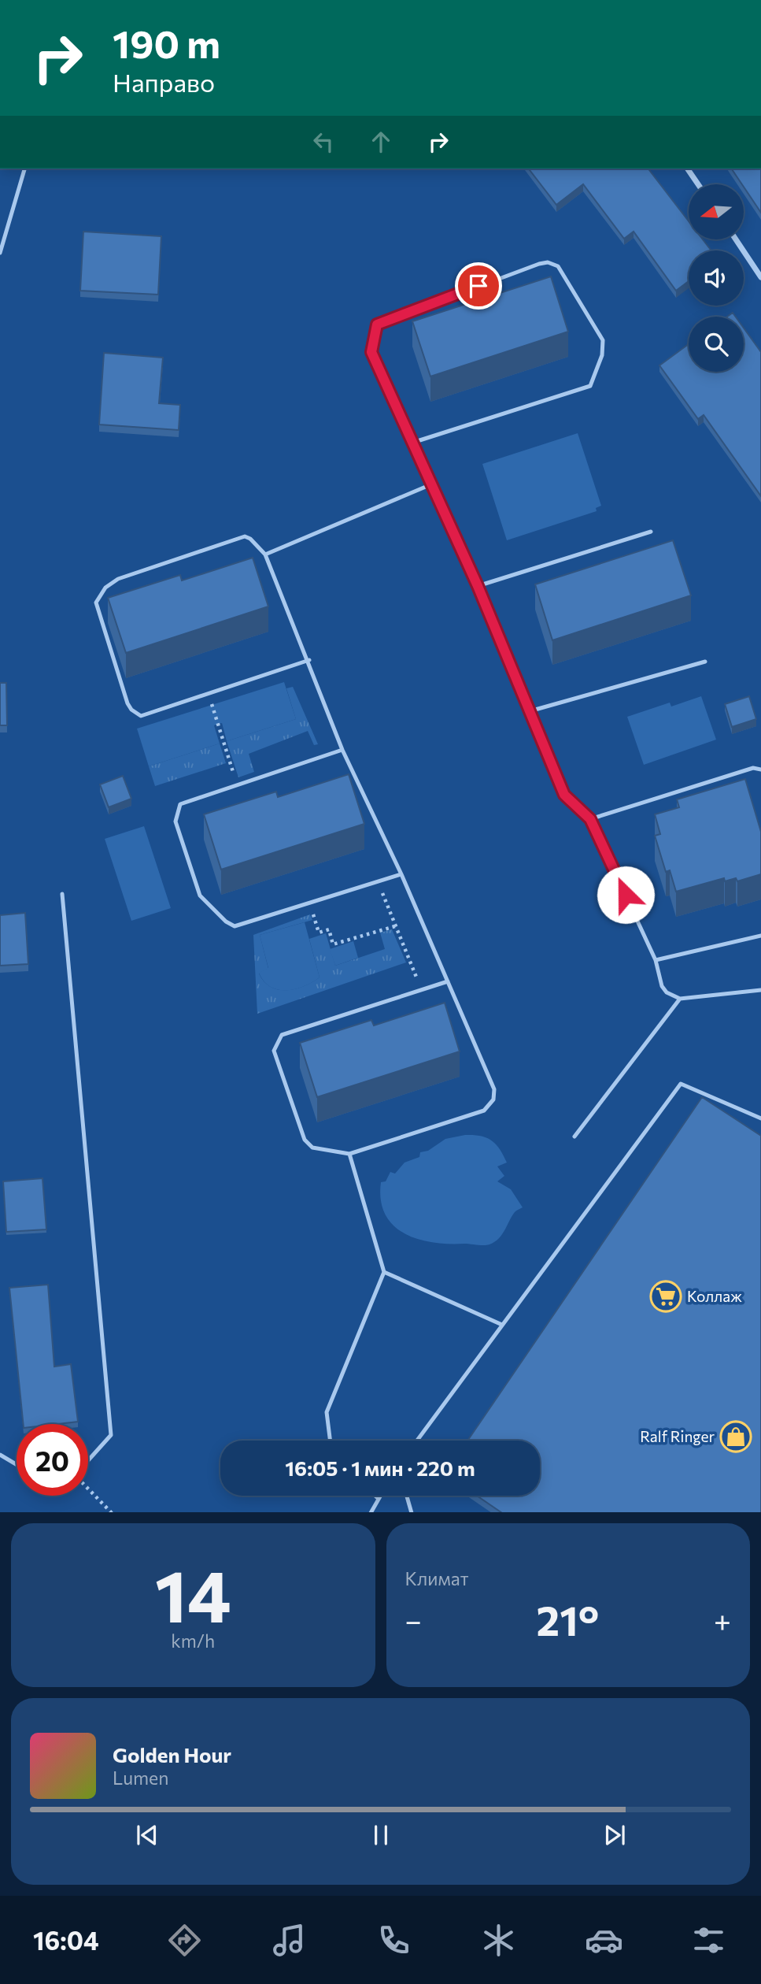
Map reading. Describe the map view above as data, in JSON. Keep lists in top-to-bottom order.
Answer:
{
  "places": {
    "supermarket": ["Коллаж"],
    "shop": ["Ralf Ringer"]
  },
  "north": "left",
  "page": {
    "turn": ["190 m", "Направо"],
    "limit": "20",
    "trip": "16:05 · 1 мин · 220 m",
    "tile": [
      ["14", "km/h"],
      "Климат"
    ],
    "heat": ["−", "21°", "+"],
    "song": ["Golden Hour", "Lumen"],
    "tabs": "16:04"
  }
}
